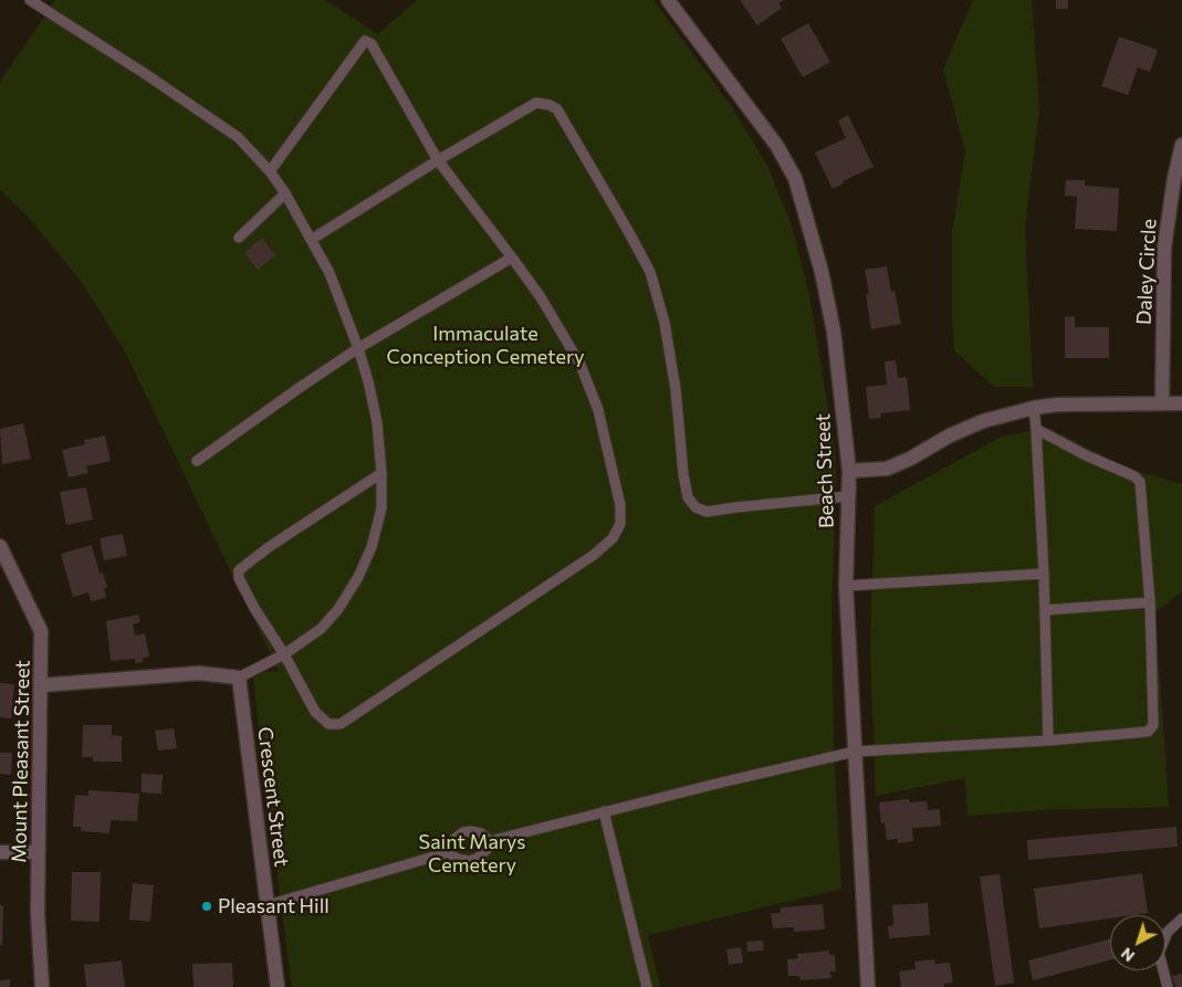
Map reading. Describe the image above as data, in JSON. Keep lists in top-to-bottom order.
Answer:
{
  "streets": {
    "street": [
      "Daley Circle",
      "Beach Street",
      "Mount Pleasant Street",
      "Crescent Street"
    ]
  },
  "parks": ["Immaculate Conception Cemetery", "Saint Marys Cemetery"],
  "places": ["Pleasant Hill"],
  "north": "bottom left"
}
